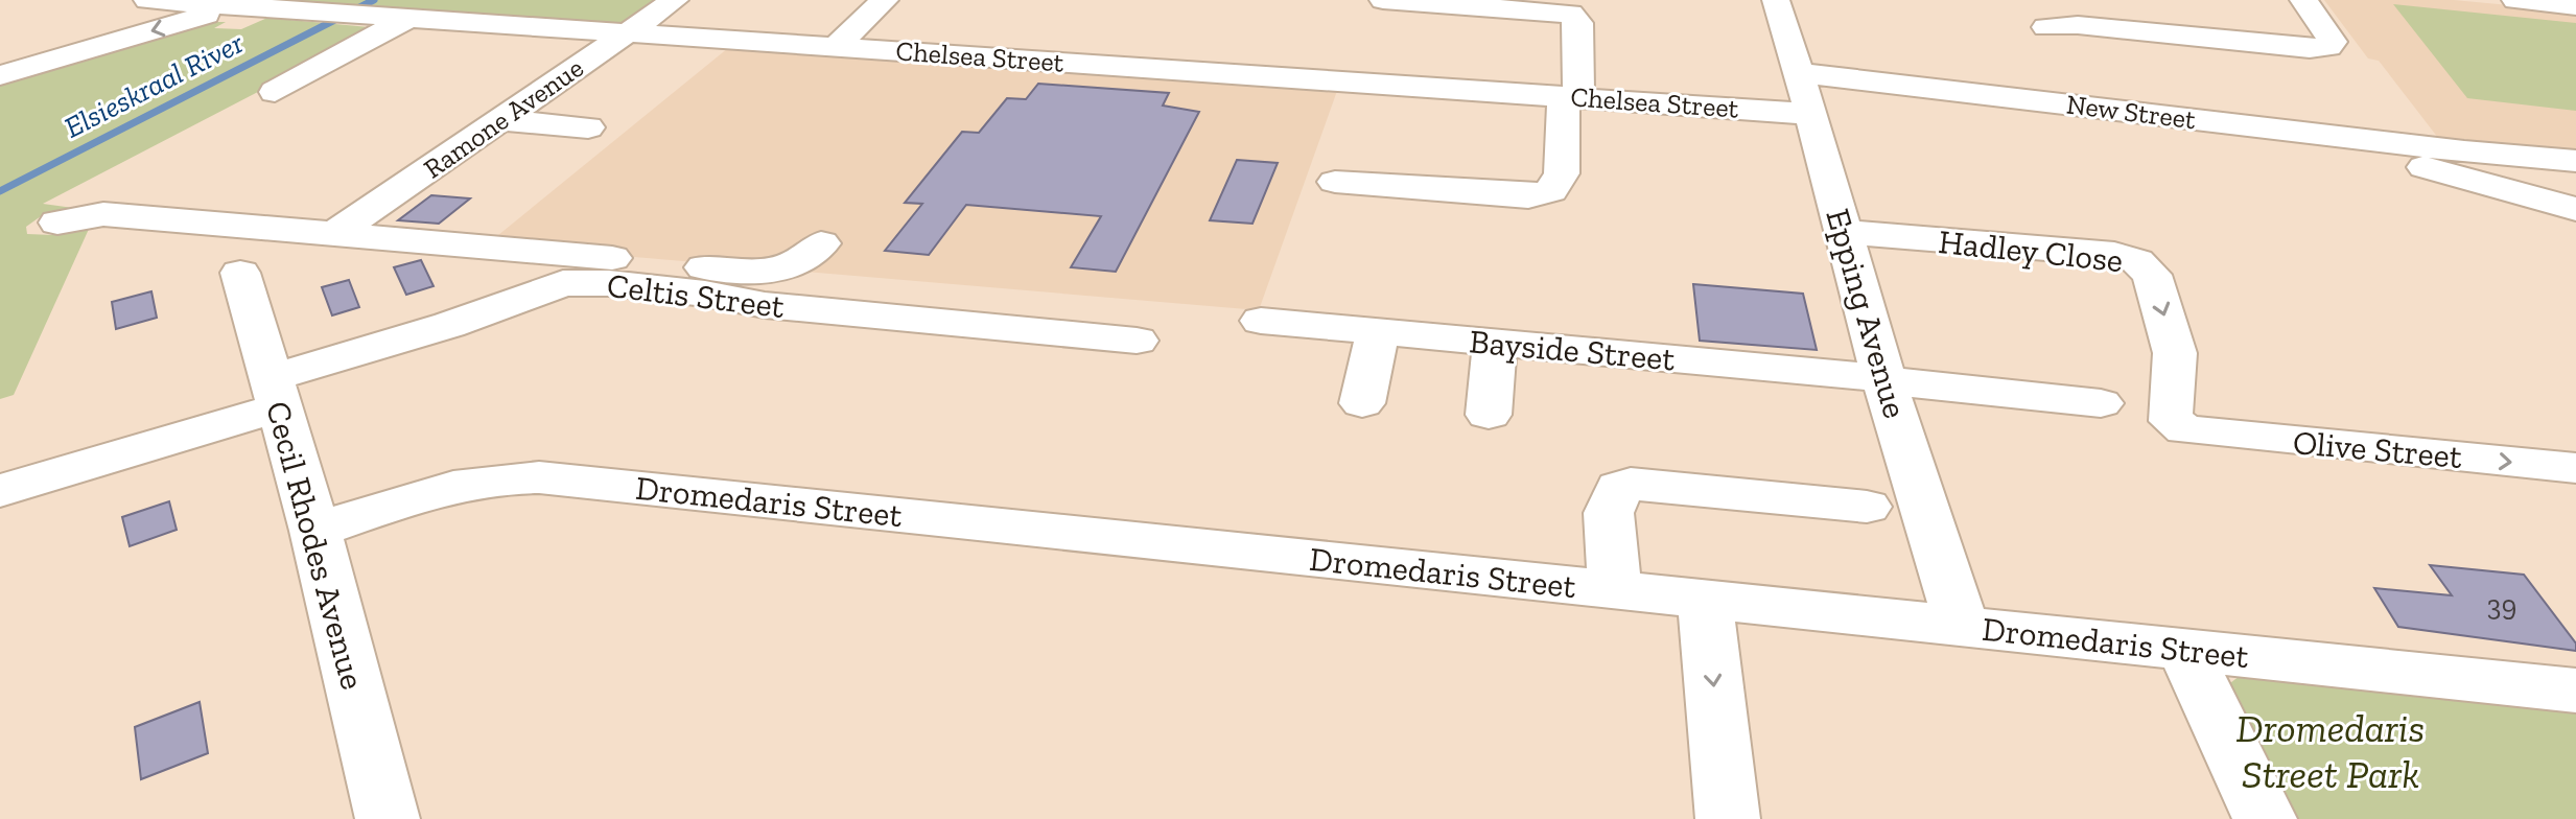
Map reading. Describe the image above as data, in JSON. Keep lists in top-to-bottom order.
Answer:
{
  "streets": {
    "street": [
      "Chelsea Street",
      "New Street",
      "Ramone Avenue",
      "Hadley Close",
      "Celtis Street",
      "Epping Avenue",
      "Bayside Street",
      "Olive Street",
      "Dromedaris Street",
      "Cecil Rhodes Avenue"
    ]
  },
  "crossings": [
    ["Chelsea Street", "Ramone Avenue"],
    ["Chelsea Street", "Epping Avenue"],
    ["New Street", "Epping Avenue"],
    ["Hadley Close", "Epping Avenue"],
    ["Hadley Close", "Olive Street"],
    ["Celtis Street", "Cecil Rhodes Avenue"],
    ["Epping Avenue", "Bayside Street"],
    ["Epping Avenue", "Dromedaris Street"],
    ["Dromedaris Street", "Cecil Rhodes Avenue"]
  ],
  "water": ["Elsieskraal River"],
  "parks": ["Dromedaris Street Park"],
  "house_numbers": ["39"]
}
